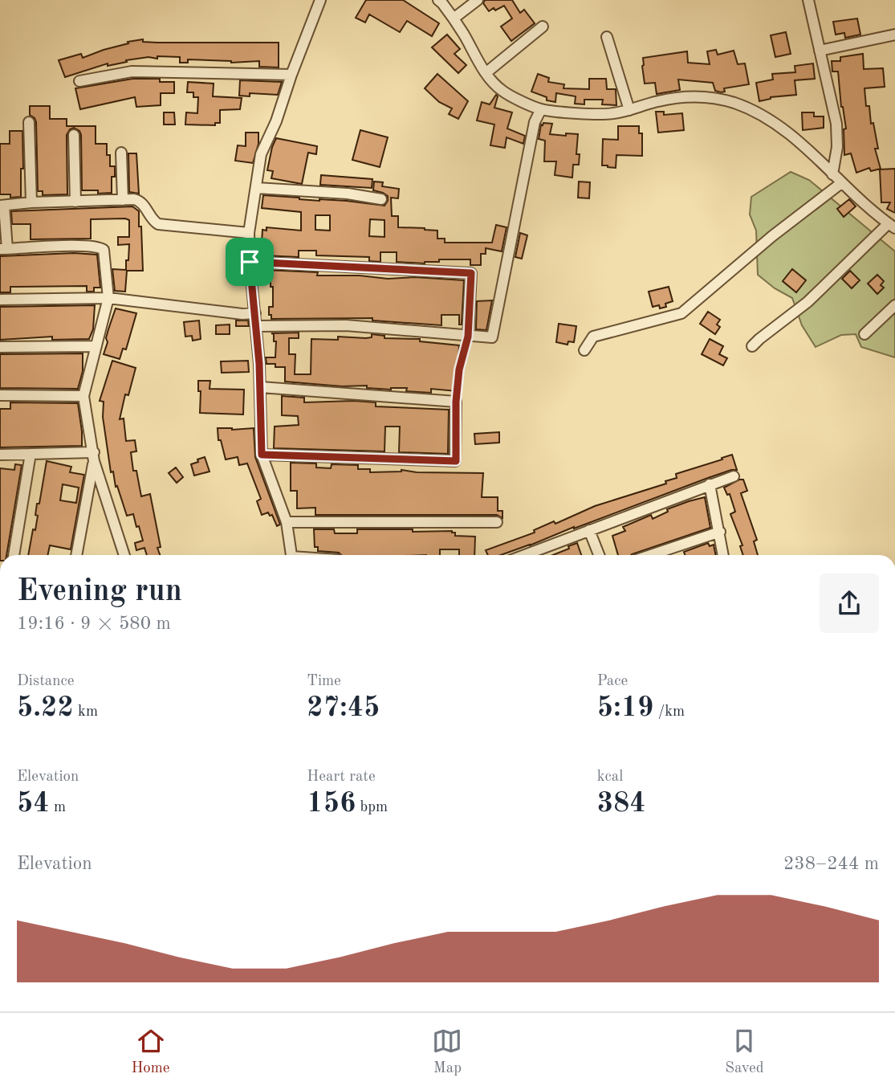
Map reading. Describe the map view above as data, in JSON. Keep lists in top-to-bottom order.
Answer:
{
  "page": {
    "heading": ["Evening run", "19:16 · 9 × 580 m"],
    "stats": [
      ["Distance", "5.22 km"],
      ["Time", "27:45"],
      ["Pace", "5:19 /km"],
      ["Elevation", "54 m"],
      ["Heart rate", "156 bpm"],
      ["kcal", "384"]
    ],
    "chart": ["Elevation", "238–244 m"],
    "tabs": ["Home", "Map", "Saved"]
  }
}
